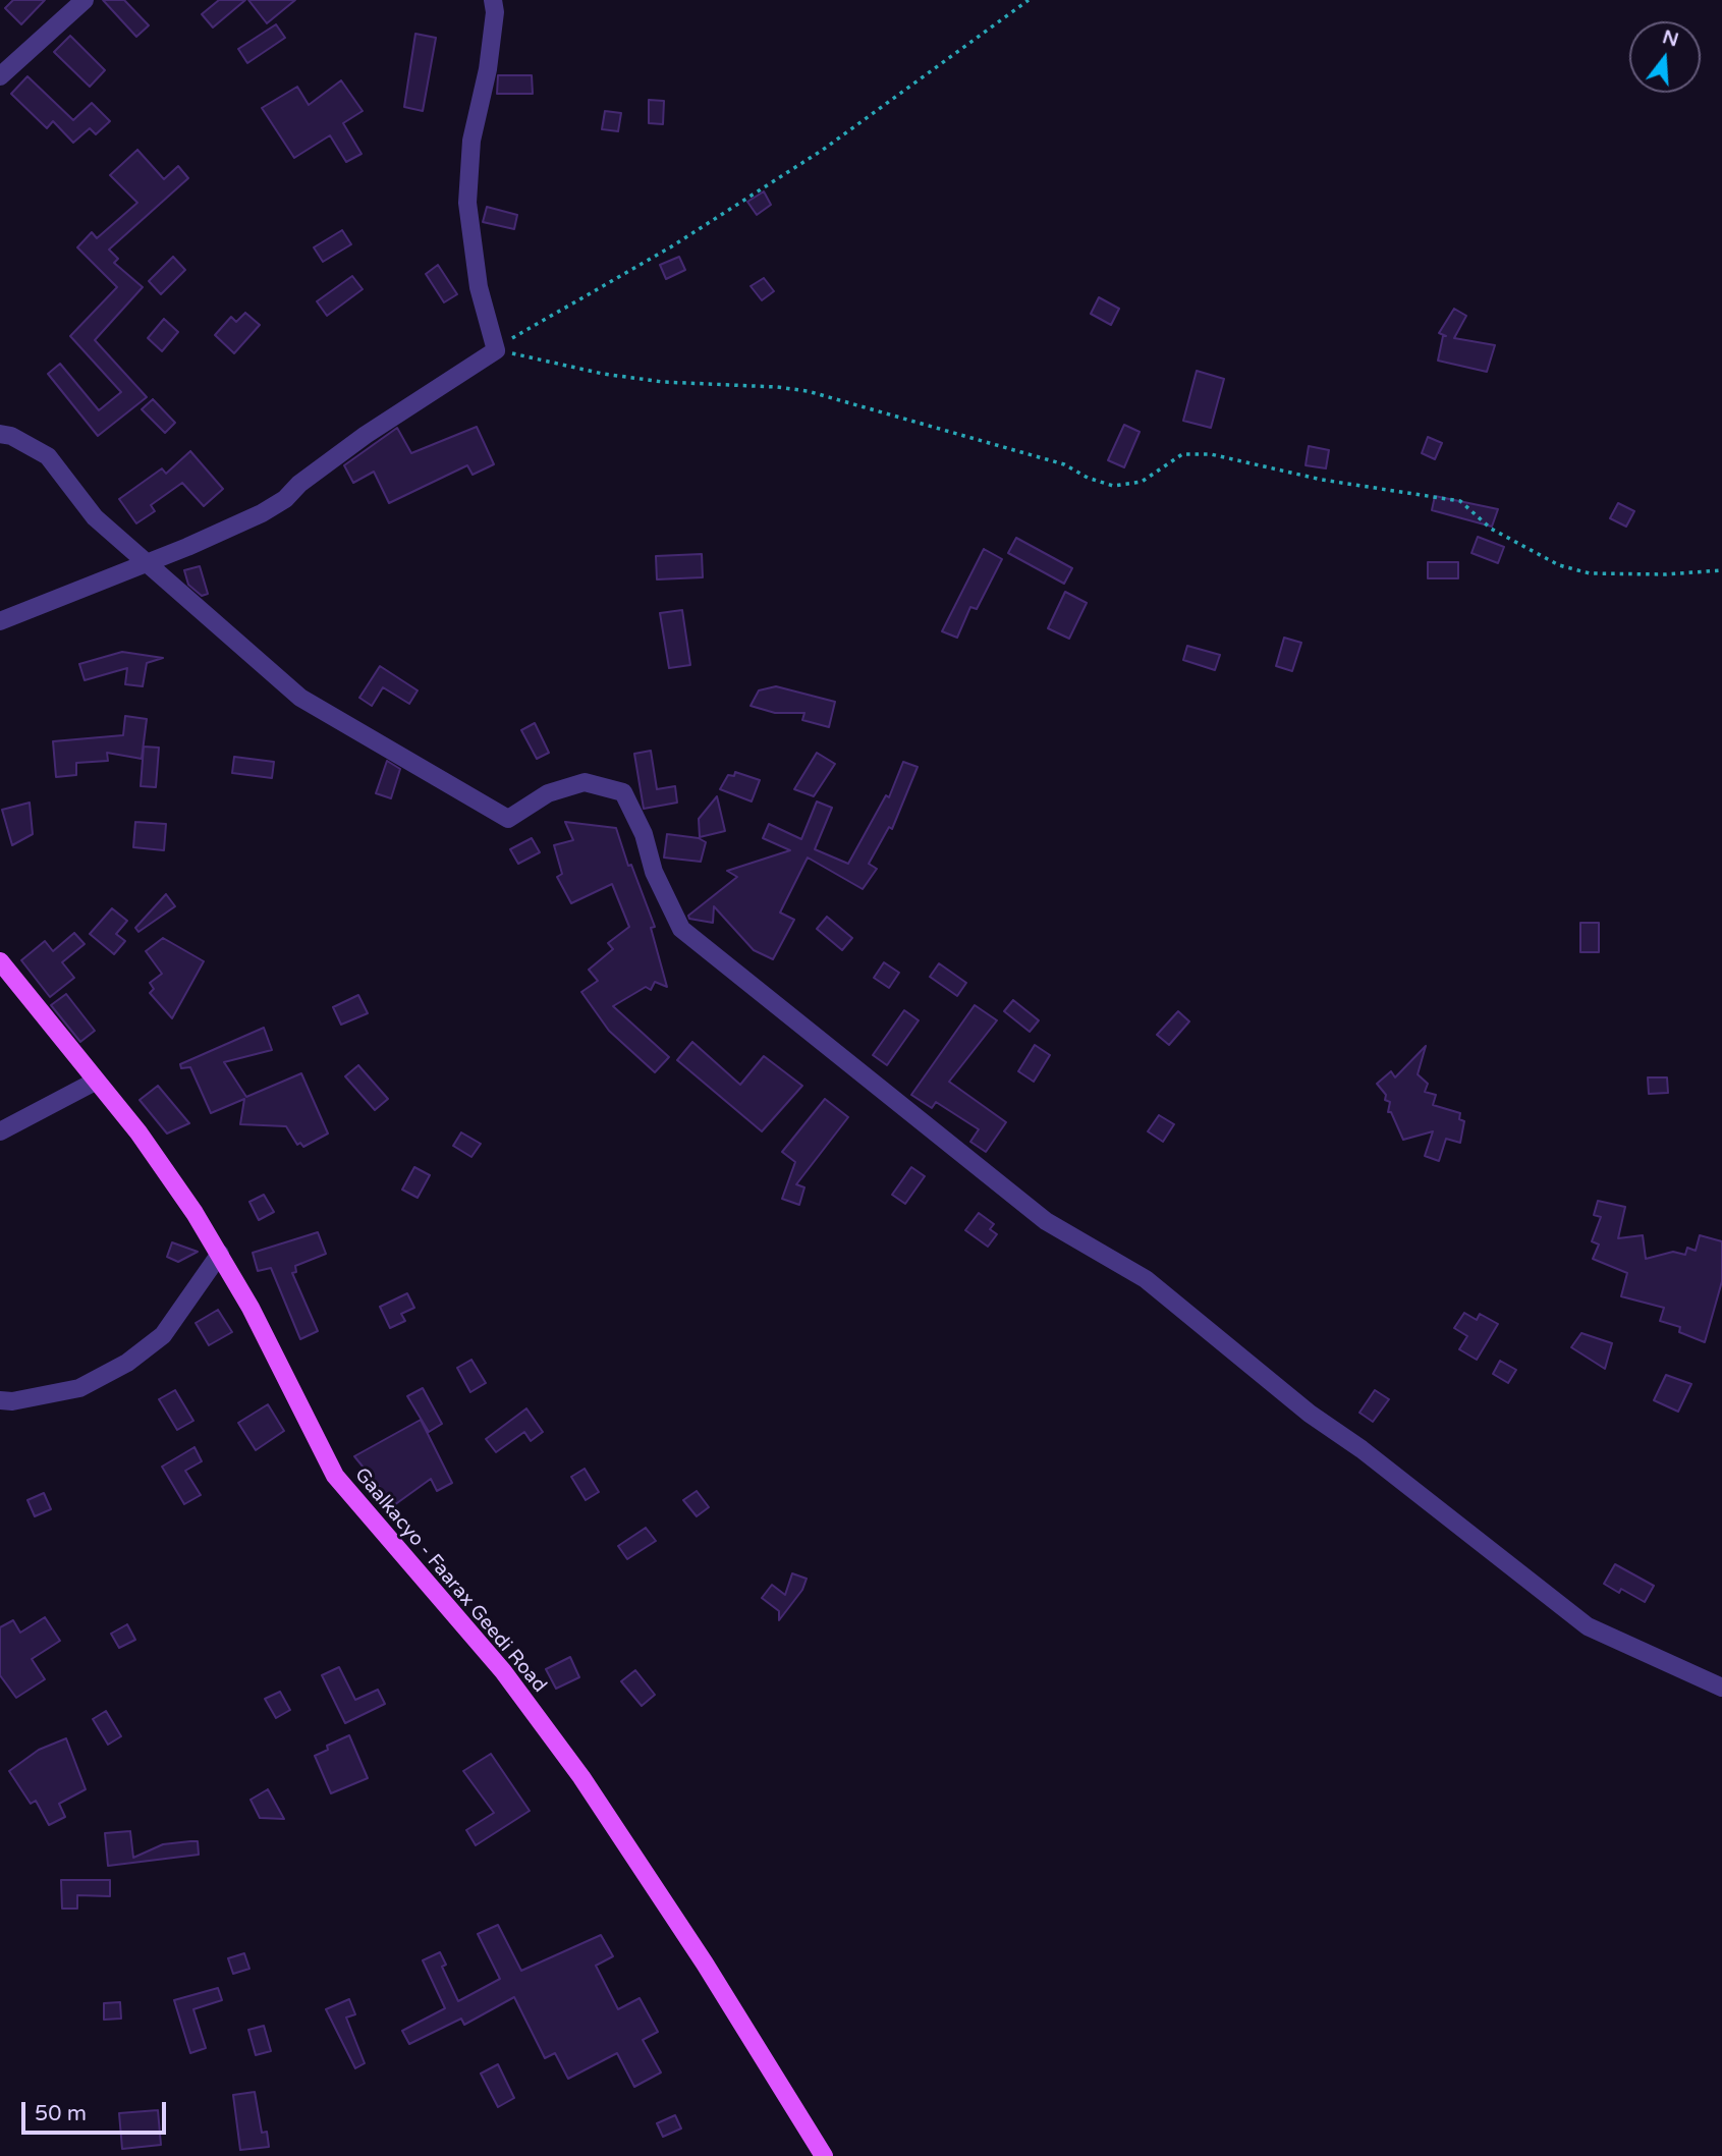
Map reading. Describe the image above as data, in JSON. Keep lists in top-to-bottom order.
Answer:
{
  "streets": {
    "main road": ["Gaalkacyo - Faarax Geedi Road"]
  },
  "scale_bar": "50 m",
  "north": "top"
}
